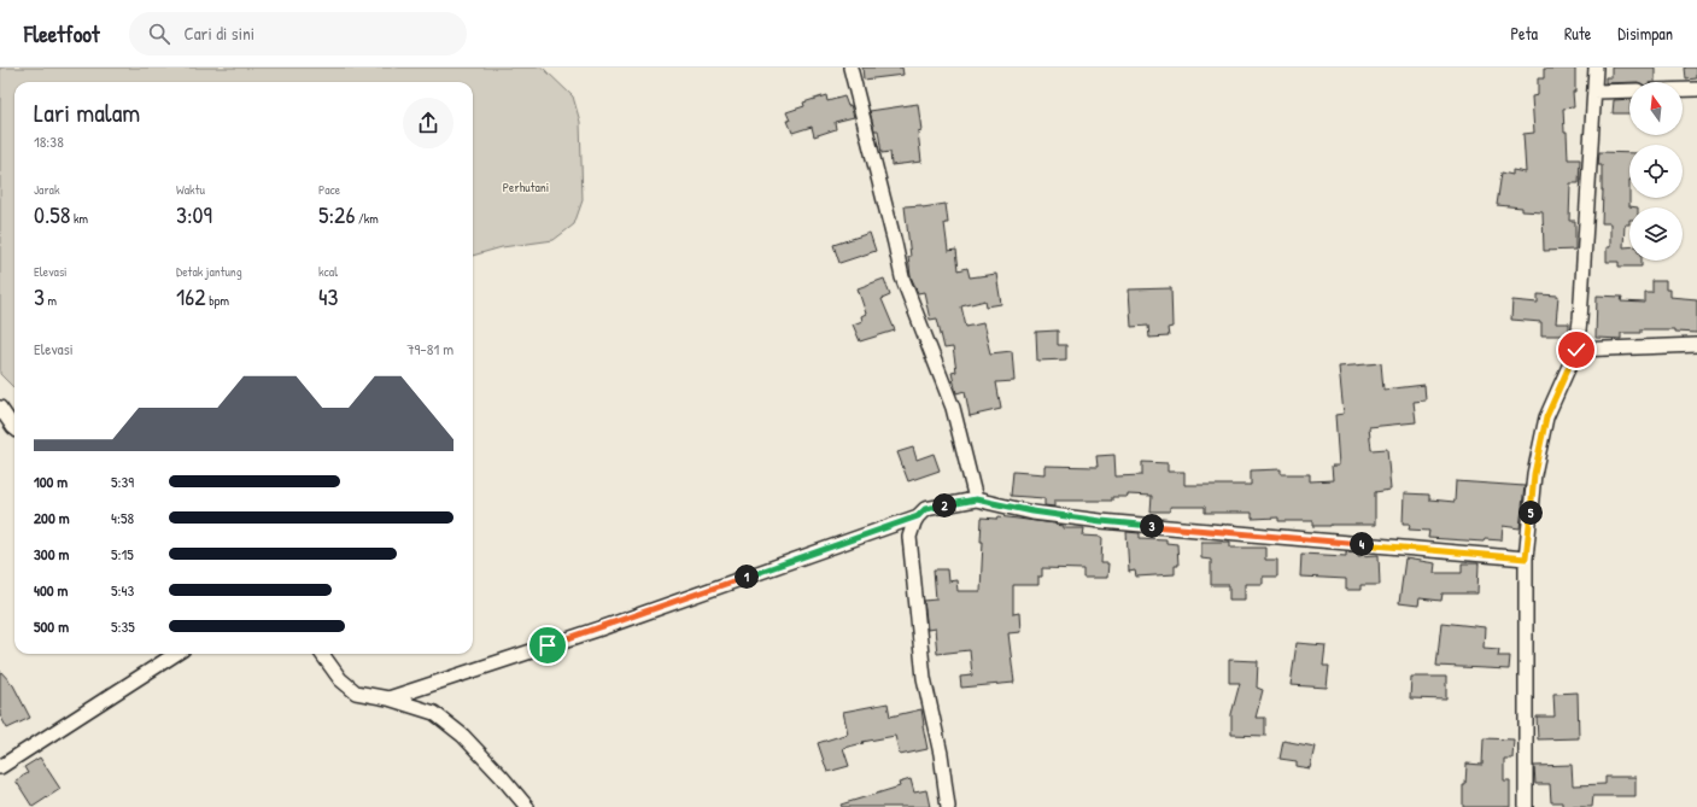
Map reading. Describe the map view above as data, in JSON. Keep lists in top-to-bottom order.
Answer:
{
  "parks": ["Perhutani"],
  "north": "top",
  "page": {
    "header": "Fleetfoot",
    "search": "Cari di sini",
    "nav": ["Peta", "Rute", "Disimpan"],
    "heading": ["Lari malam", "18:38"],
    "stats": [
      ["Jarak", "0.58 km"],
      ["Waktu", "3:09"],
      ["Pace", "5:26 /km"],
      ["Elevasi", "3 m"],
      ["Detak jantung", "162 bpm"],
      ["kcal", "43"]
    ],
    "chart": ["Elevasi", "79–81 m"],
    "list": [
      {
        "name": "100 m",
        "note": "5:39"
      },
      {
        "name": "200 m",
        "note": "4:58"
      },
      {
        "name": "300 m",
        "note": "5:15"
      },
      {
        "name": "400 m",
        "note": "5:43"
      },
      {
        "name": "500 m",
        "note": "5:35"
      }
    ],
    "pins": [
      "2",
      "5",
      "3",
      "4",
      "1"
    ]
  }
}
